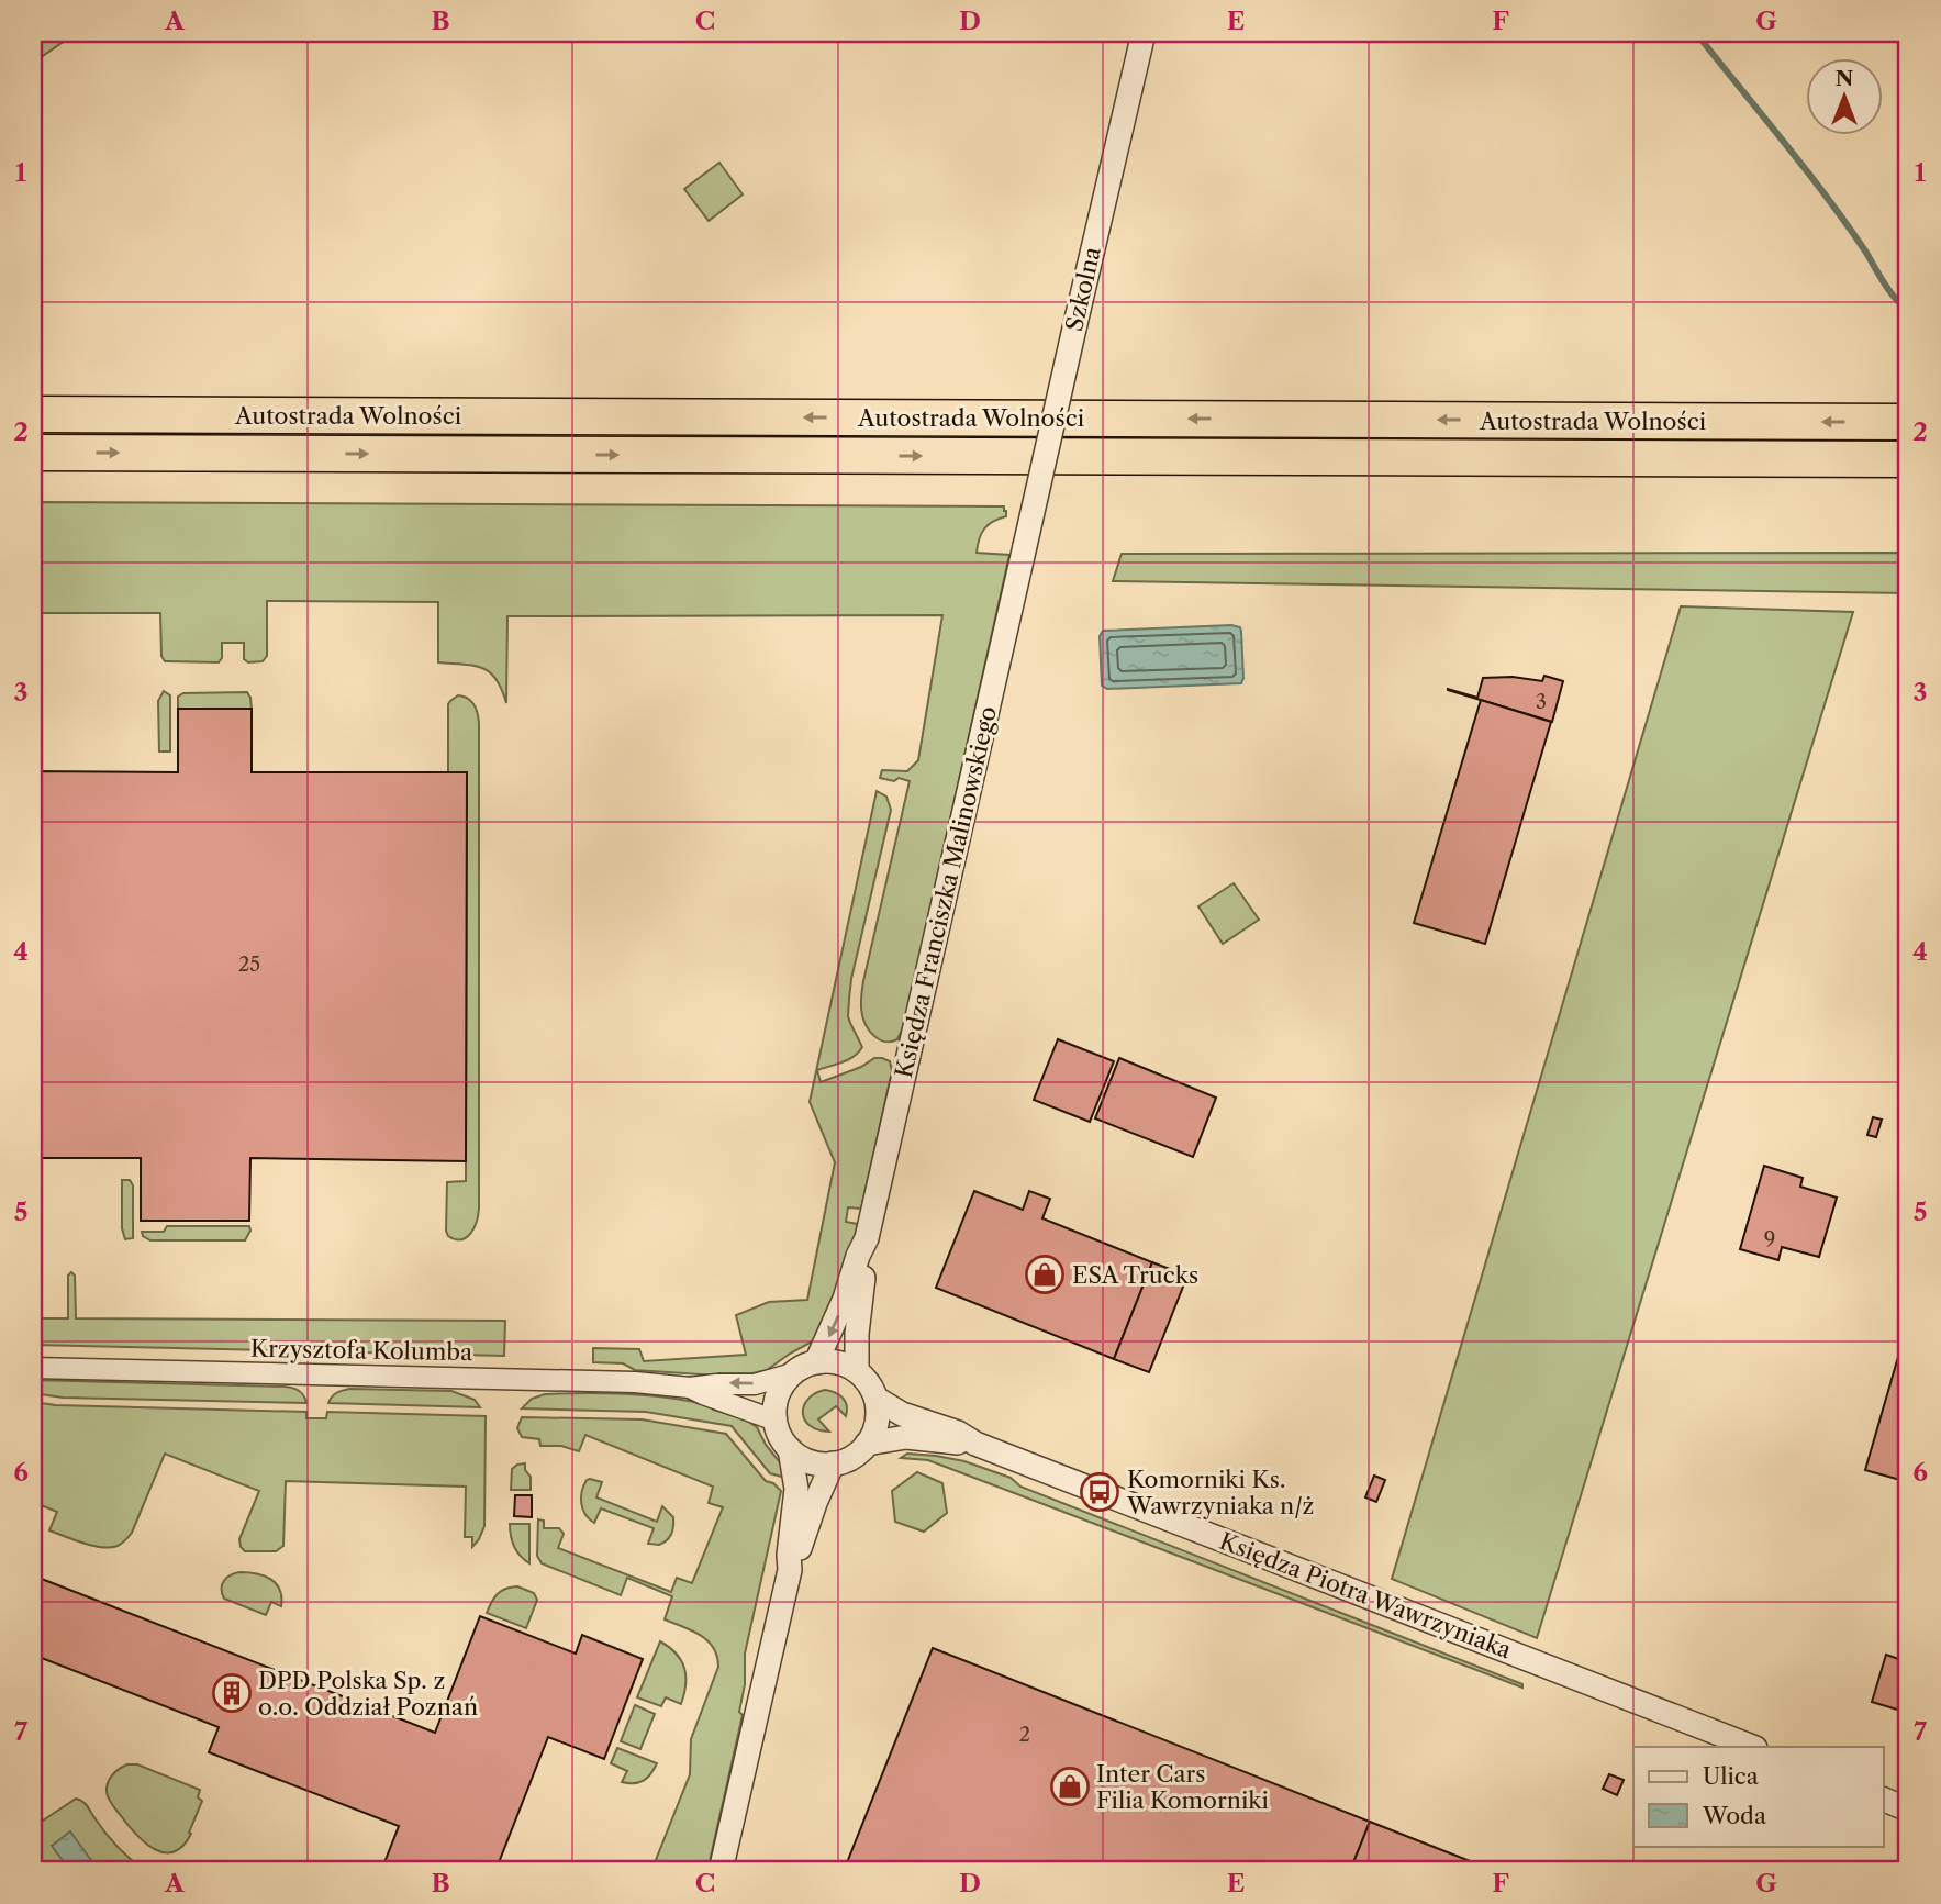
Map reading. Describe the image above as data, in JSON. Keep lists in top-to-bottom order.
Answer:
{
  "streets": {
    "highway": ["Autostrada Wolności"],
    "street": [
      "Szkolna",
      "Księdza Franciszka Malinowskiego",
      "Krzysztofa Kolumba",
      "Księdza Piotra Wawrzyniaka"
    ]
  },
  "crossings": [
    ["Szkolna", "Księdza Franciszka Malinowskiego"],
    ["Księdza Franciszka Malinowskiego", "Krzysztofa Kolumba"],
    ["Księdza Franciszka Malinowskiego", "Księdza Piotra Wawrzyniaka"],
    ["Krzysztofa Kolumba", "Księdza Piotra Wawrzyniaka"]
  ],
  "places": {
    "shop": ["ESA Trucks", "Inter Cars Filia Komorniki"],
    "bus stop": ["Komorniki Ks. Wawrzyniaka n/ż"],
    "building": ["DPD Polska Sp. z o.o. Oddział Poznań"]
  },
  "house_numbers": [
    "3",
    "25",
    "9",
    "2"
  ],
  "legend": ["Ulica", "Woda"],
  "north": "top",
  "grid": {
    "columns": [
      "A",
      "B",
      "C",
      "D",
      "E",
      "F",
      "G"
    ],
    "rows": [
      "1",
      "2",
      "3",
      "4",
      "5",
      "6",
      "7"
    ]
  }
}
